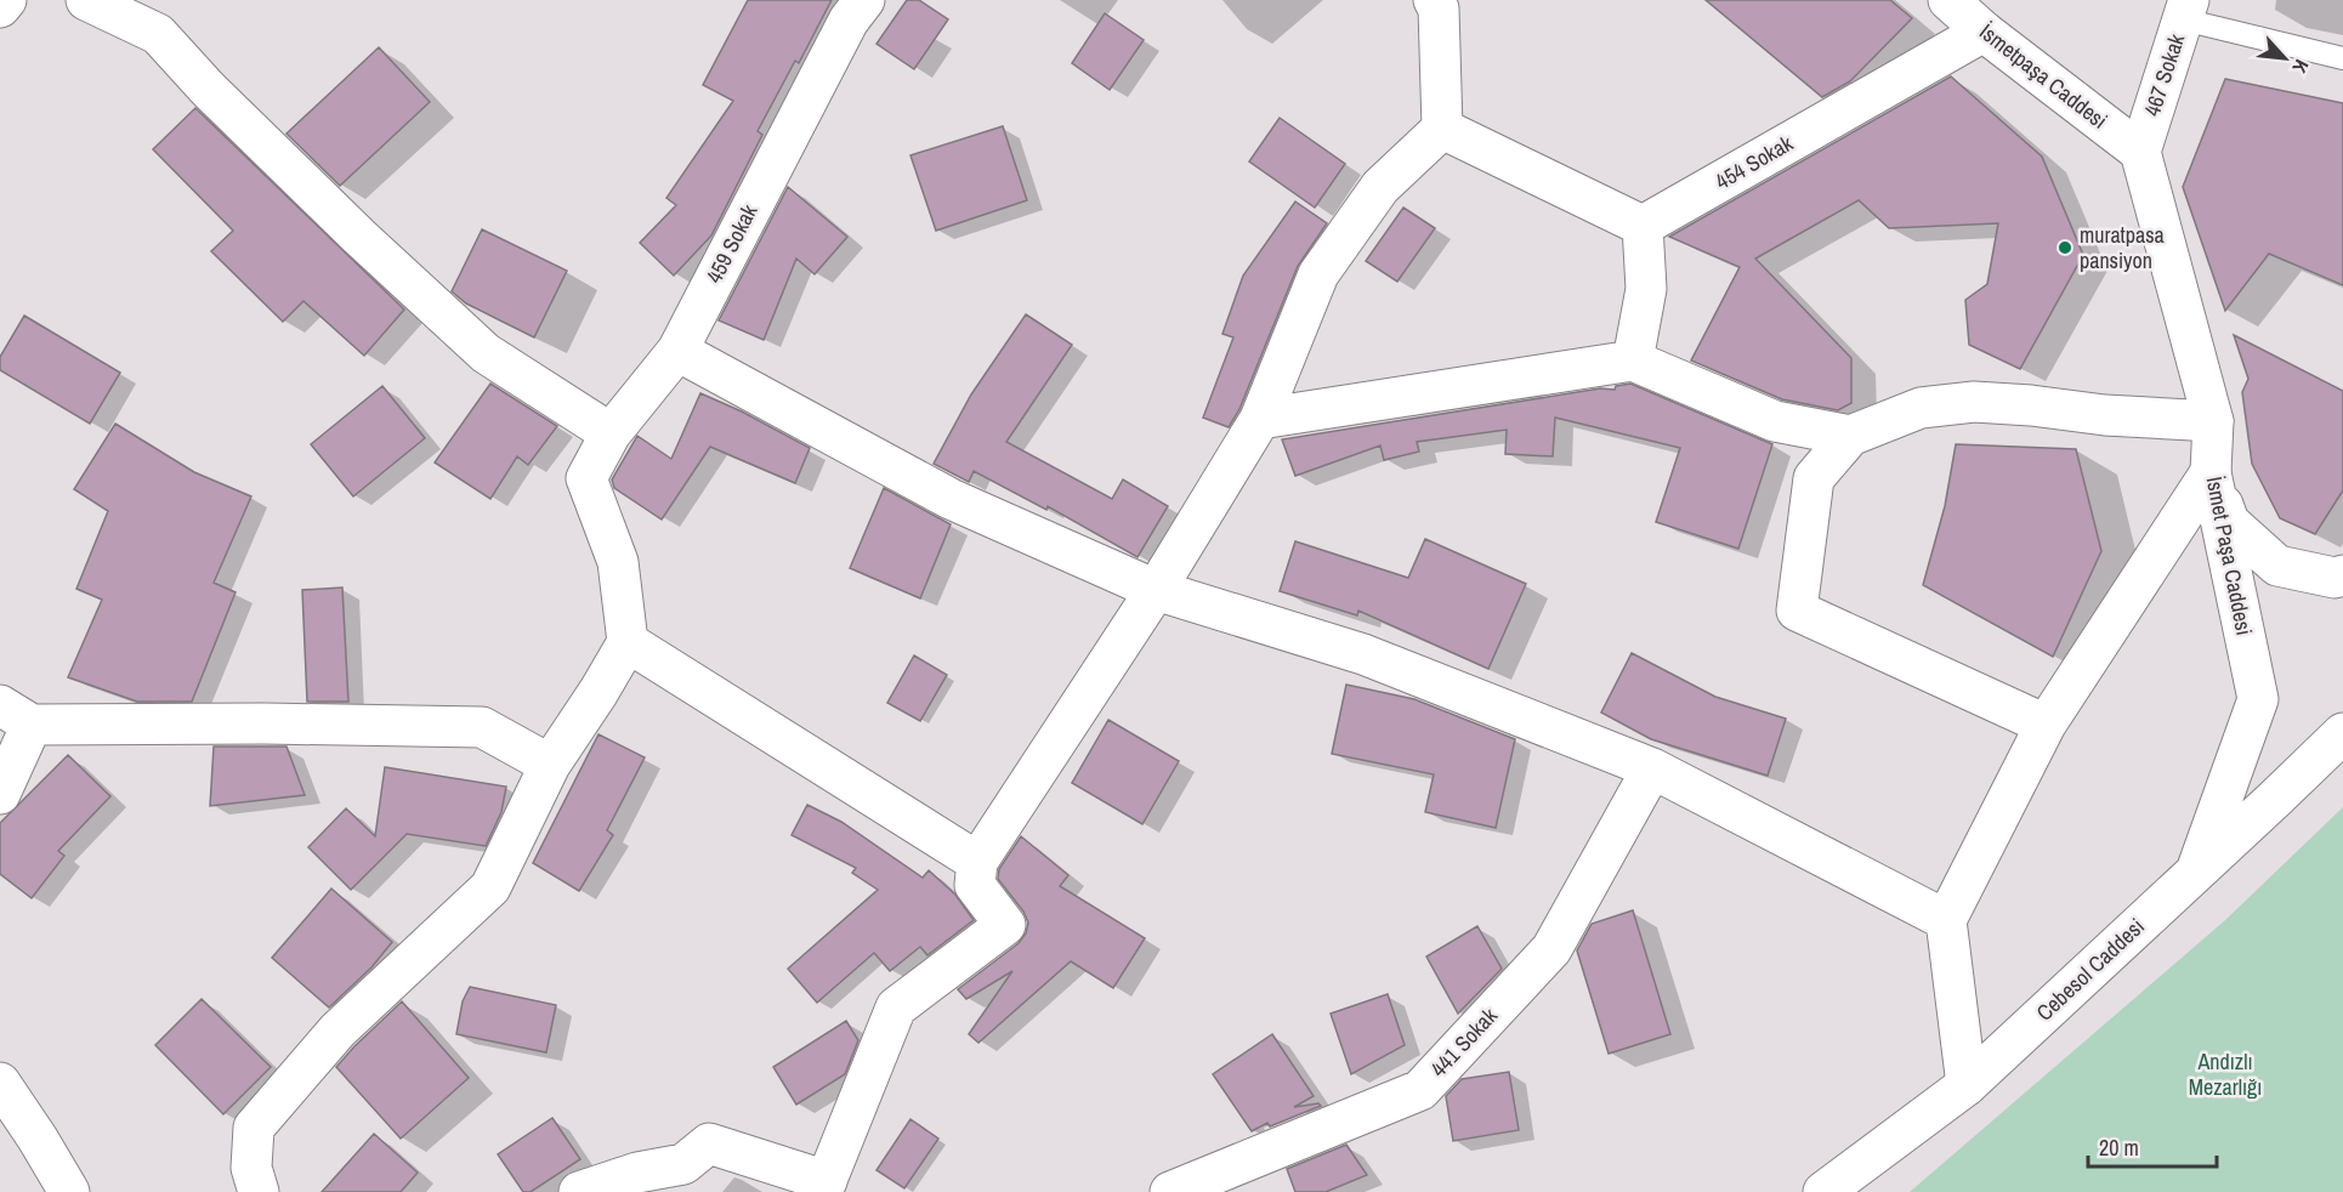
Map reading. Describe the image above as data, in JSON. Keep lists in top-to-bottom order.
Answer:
{
  "streets": {
    "street": [
      "467 Sokak",
      "İsmetpaşa Caddesi",
      "454 Sokak",
      "459 Sokak",
      "İsmet Paşa Caddesi",
      "Cebesol Caddesi",
      "441 Sokak"
    ]
  },
  "crossings": [
    ["467 Sokak", "İsmetpaşa Caddesi"],
    ["467 Sokak", "İsmet Paşa Caddesi"],
    ["İsmetpaşa Caddesi", "454 Sokak"],
    ["İsmetpaşa Caddesi", "İsmet Paşa Caddesi"],
    ["İsmet Paşa Caddesi", "Cebesol Caddesi"]
  ],
  "parks": ["Andızlı Mezarlığı"],
  "places": ["muratpasa pansiyon"],
  "scale_bar": "20 m",
  "north": "bottom right"
}
